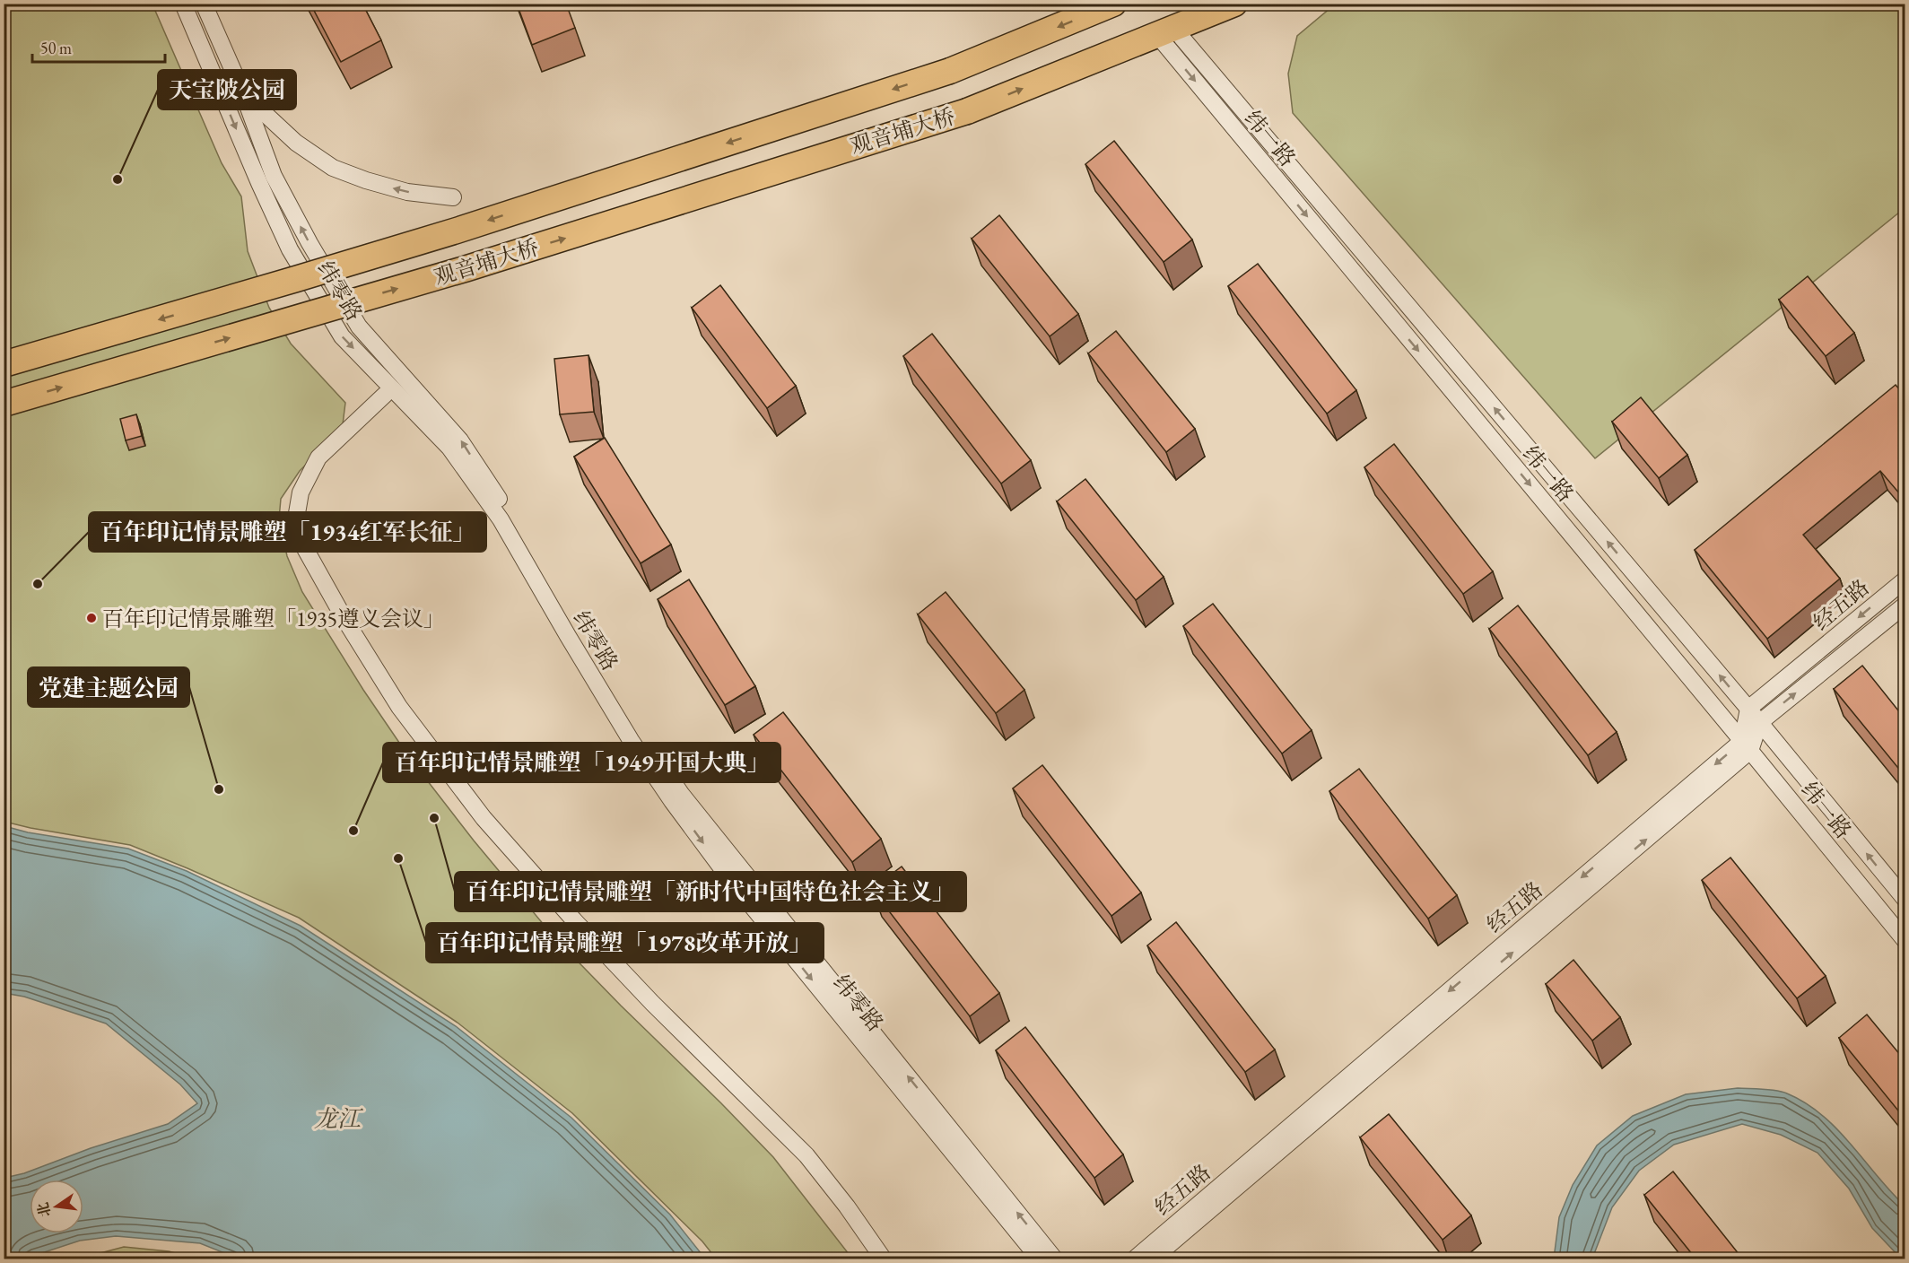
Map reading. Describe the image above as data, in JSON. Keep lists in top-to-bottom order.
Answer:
{
  "streets": {
    "main road": ["观音埔大桥"],
    "street": ["纬一路", "纬零路", "经五路"]
  },
  "crossings": [
    ["观音埔大桥", "纬一路"],
    ["纬一路", "经五路"]
  ],
  "water": ["龙江"],
  "places": [
    "天宝陂公园",
    "百年印记情景雕塑「1934红军长征」",
    "百年印记情景雕塑「1935遵义会议」",
    "党建主题公园",
    "百年印记情景雕塑「新时代中国特色社会主义」",
    "百年印记情景雕塑「1949开国大典」",
    "百年印记情景雕塑「1978改革开放」"
  ],
  "scale_bar": "50 m",
  "north": "left"
}
